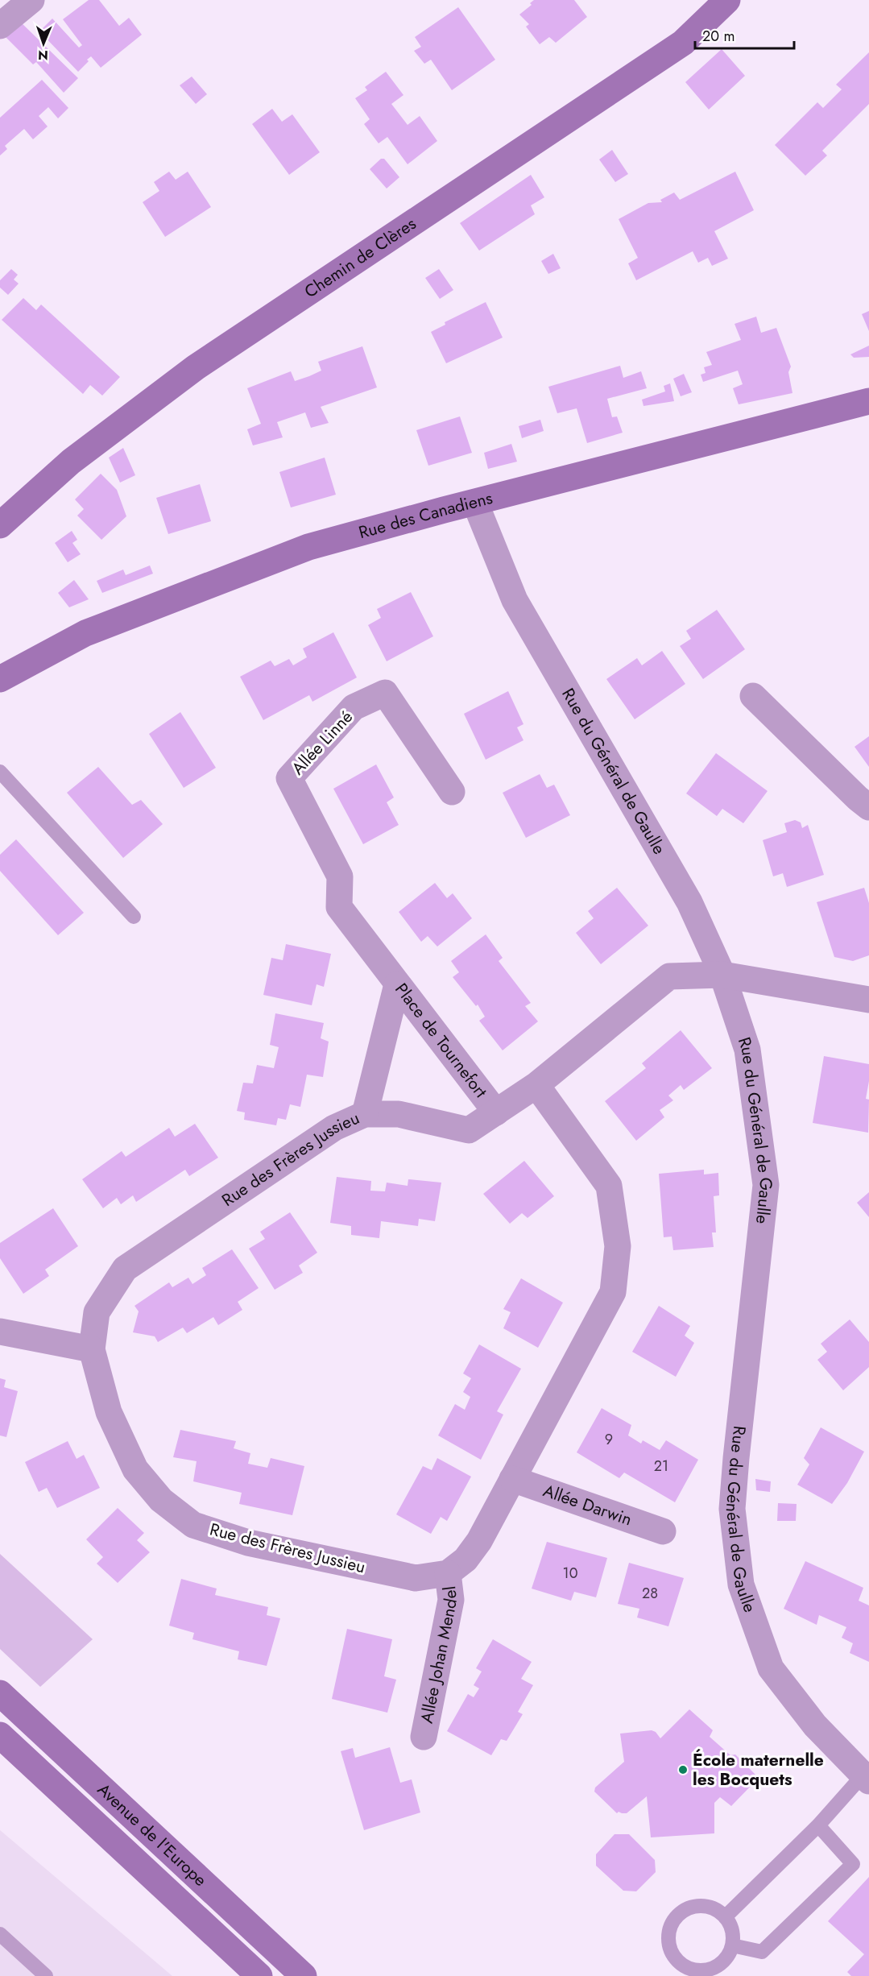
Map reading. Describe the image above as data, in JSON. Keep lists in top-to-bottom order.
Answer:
{
  "streets": {
    "street": [
      "Chemin de Clères",
      "Rue des Canadiens",
      "Allée Linné",
      "Rue du Général de Gaulle",
      "Place de Tournefort",
      "Rue des Frères Jussieu",
      "Allée Darwin",
      "Allée Johan Mendel",
      "Avenue de l'Europe"
    ]
  },
  "crossings": [
    ["Rue des Canadiens", "Rue du Général de Gaulle"],
    ["Allée Linné", "Place de Tournefort"],
    ["Rue du Général de Gaulle", "Rue des Frères Jussieu"],
    ["Place de Tournefort", "Rue des Frères Jussieu"],
    ["Rue des Frères Jussieu", "Allée Johan Mendel"]
  ],
  "places": ["École maternelle les Bocquets"],
  "house_numbers": [
    "9",
    "21",
    "10",
    "28"
  ],
  "scale_bar": "20 m",
  "north": "bottom"
}
